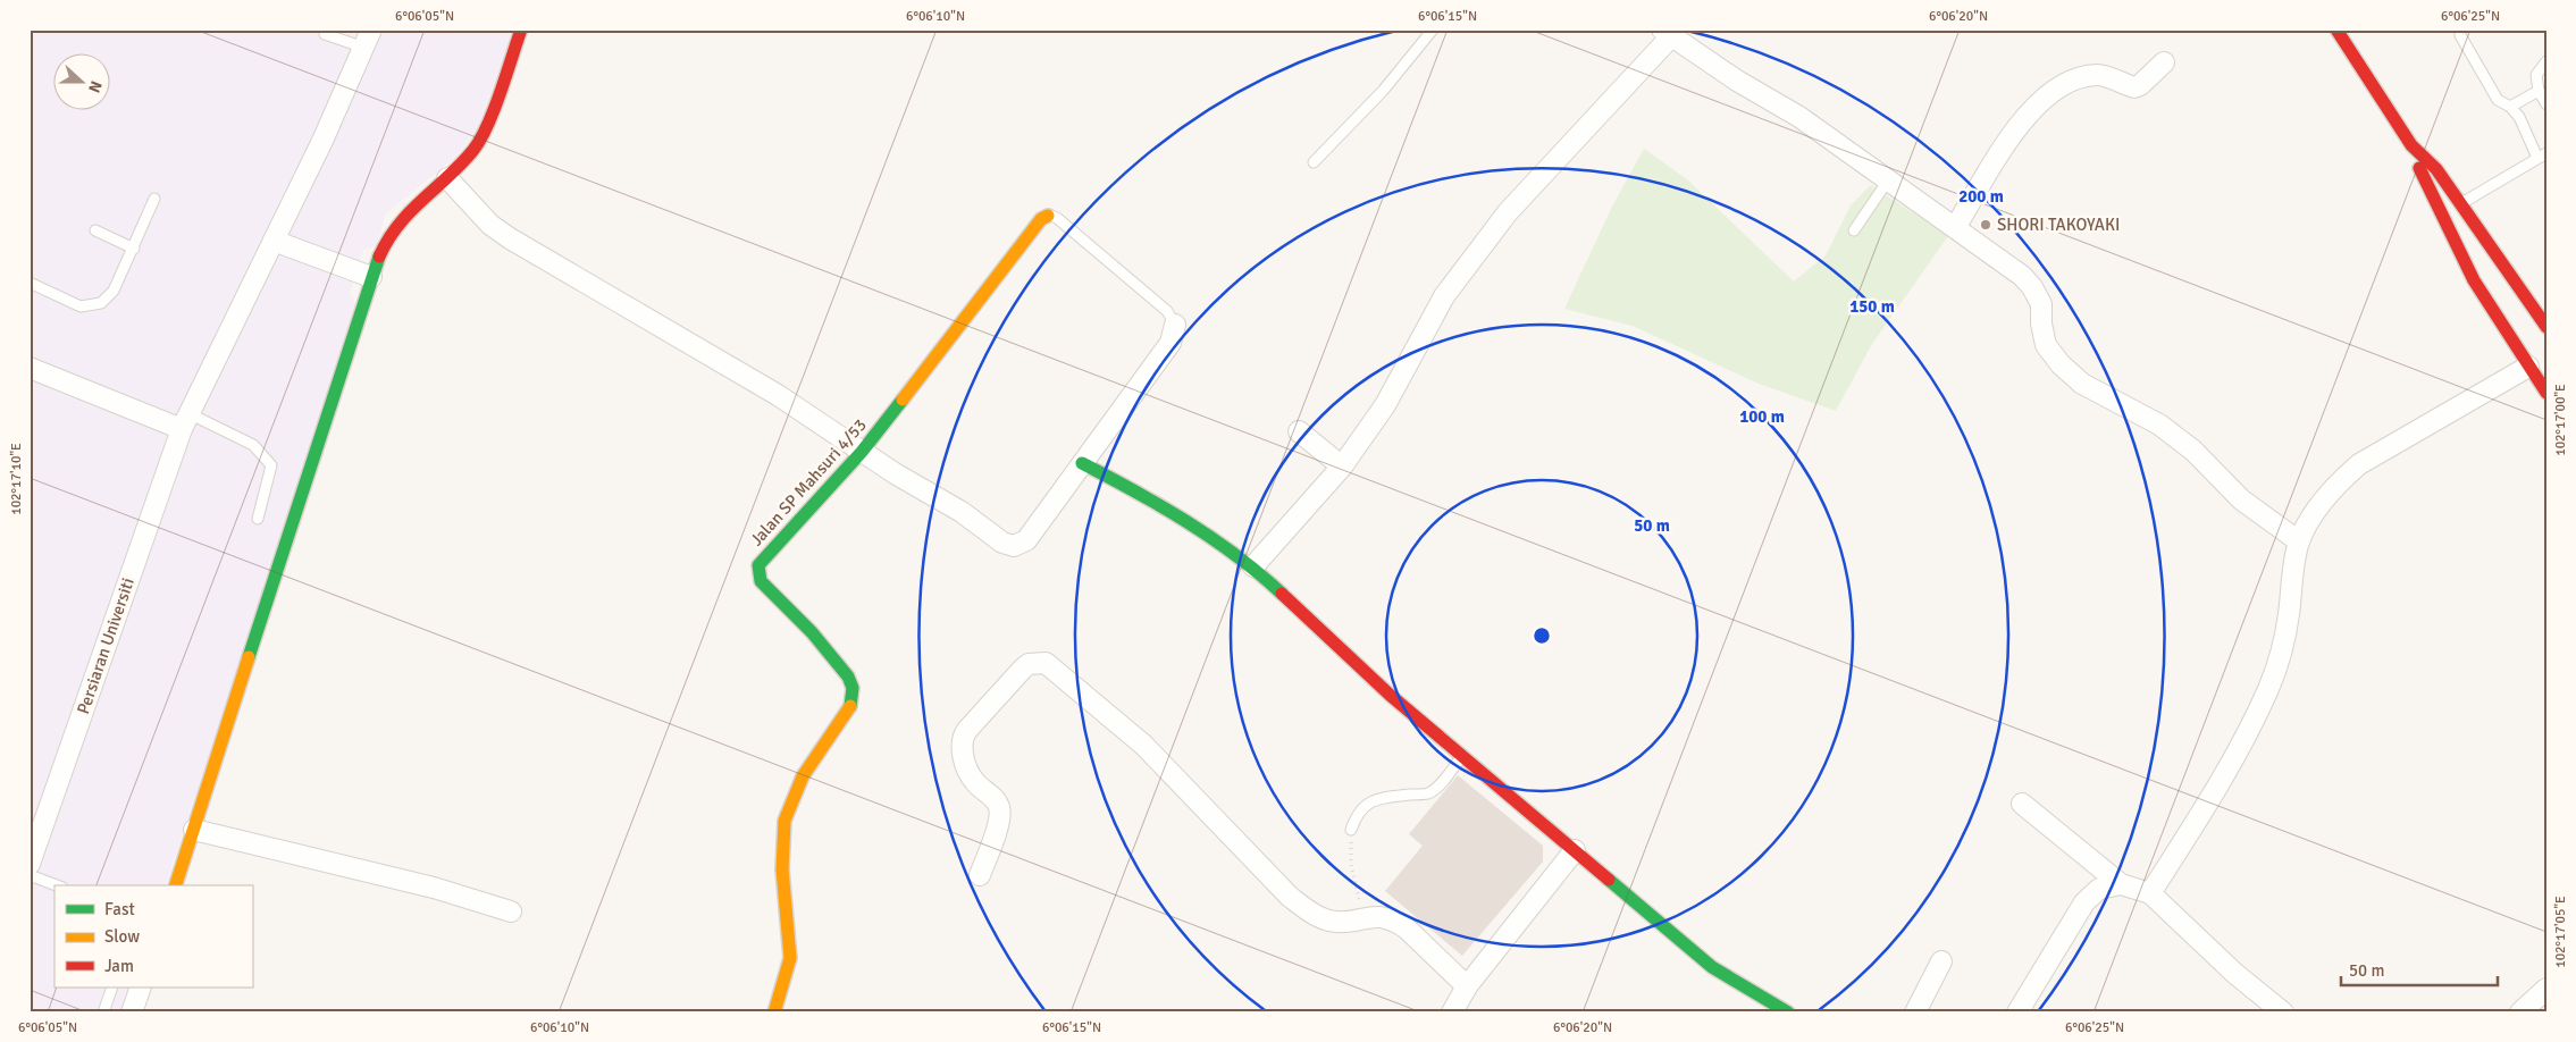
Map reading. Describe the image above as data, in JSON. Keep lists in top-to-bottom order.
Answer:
{
  "streets": {
    "street": ["Jalan SP Mahsuri 4/53", "Persiaran Universiti"]
  },
  "places": ["SHORI TAKOYAKI"],
  "legend": ["Fast", "Slow", "Jam"],
  "scale_bar": "50 m",
  "north": "right",
  "coordinates": [
    "6°06'05\"N",
    "6°06'10\"N",
    "6°06'15\"N",
    "6°06'20\"N",
    "6°06'25\"N",
    "102°17'00\"E",
    "102°17'10\"E",
    "102°17'05\"E"
  ],
  "rings": [
    "200 m",
    "150 m",
    "100 m",
    "50 m"
  ]
}
